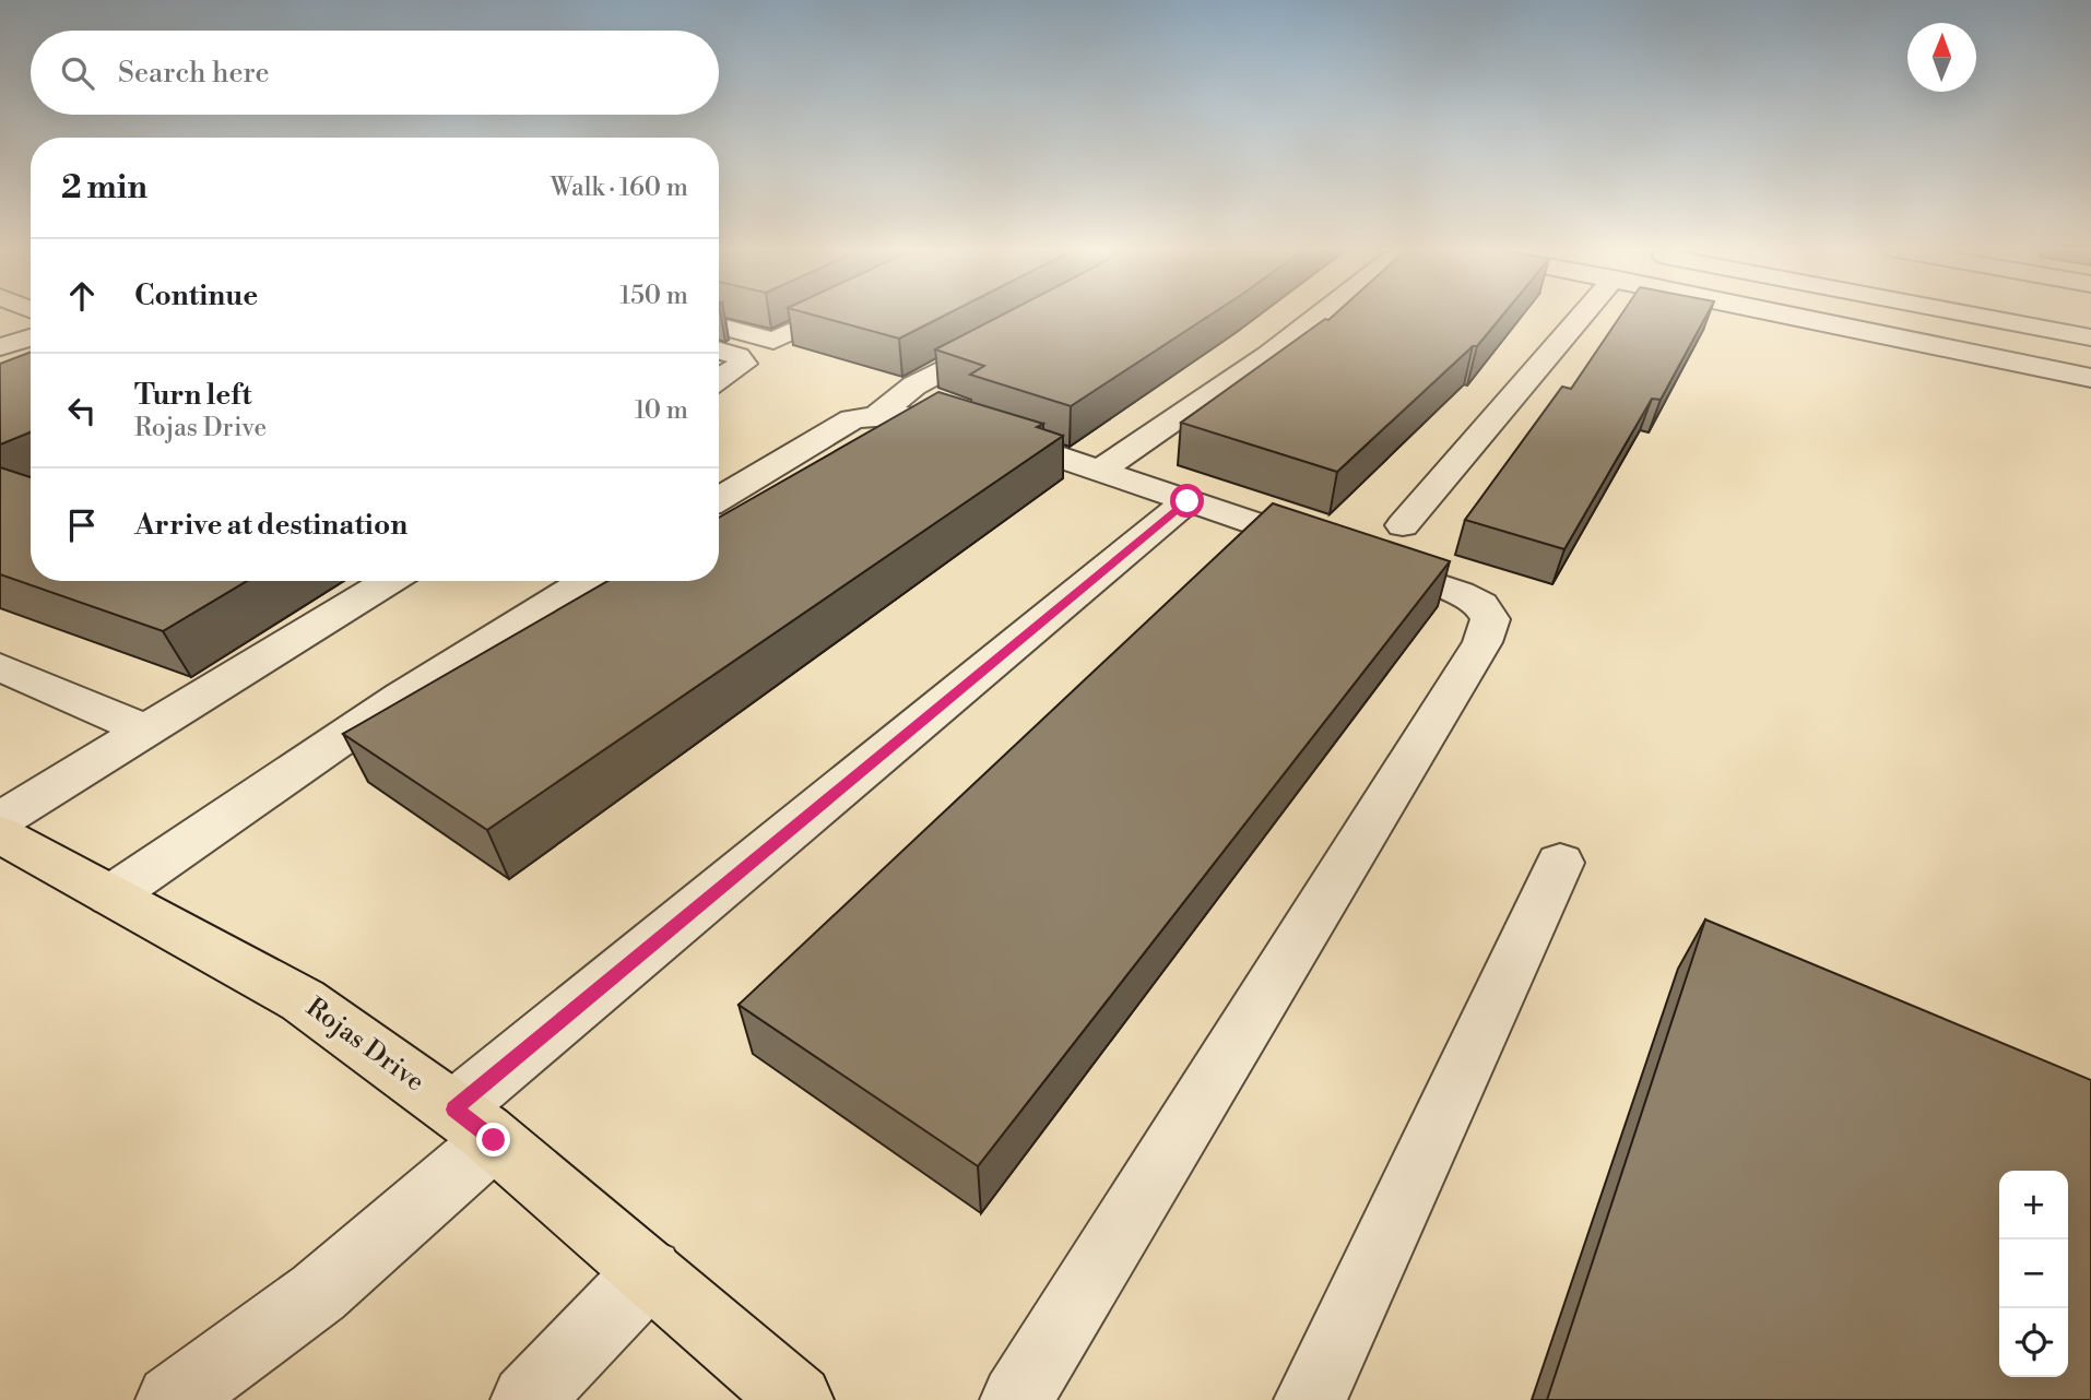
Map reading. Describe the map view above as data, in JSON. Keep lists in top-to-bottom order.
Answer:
{
  "streets": {
    "main road": ["Rojas Drive"]
  },
  "north": "top",
  "page": {
    "search": "Search here",
    "heading": ["2 min", "Walk · 160 m"],
    "list": [
      ["Continue", "150 m"],
      ["Turn left", "Rojas Drive", "10 m"],
      "Arrive at destination"
    ],
    "map_buttons": ["+", "−"]
  }
}
